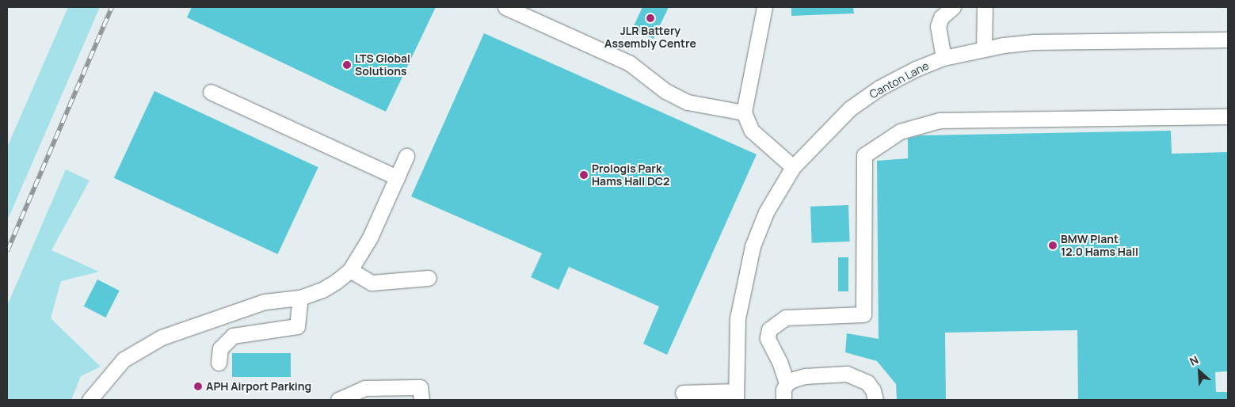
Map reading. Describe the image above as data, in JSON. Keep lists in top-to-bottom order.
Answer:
{
  "streets": {
    "street": ["Canton Lane"]
  },
  "places": [
    "JLR Battery Assembly Centre",
    "LTS Global Solutions",
    "Prologis Park Hams Hall DC2",
    "BMW Plant 12.0 Hams Hall",
    "APH Airport Parking"
  ],
  "north": "top left"
}
